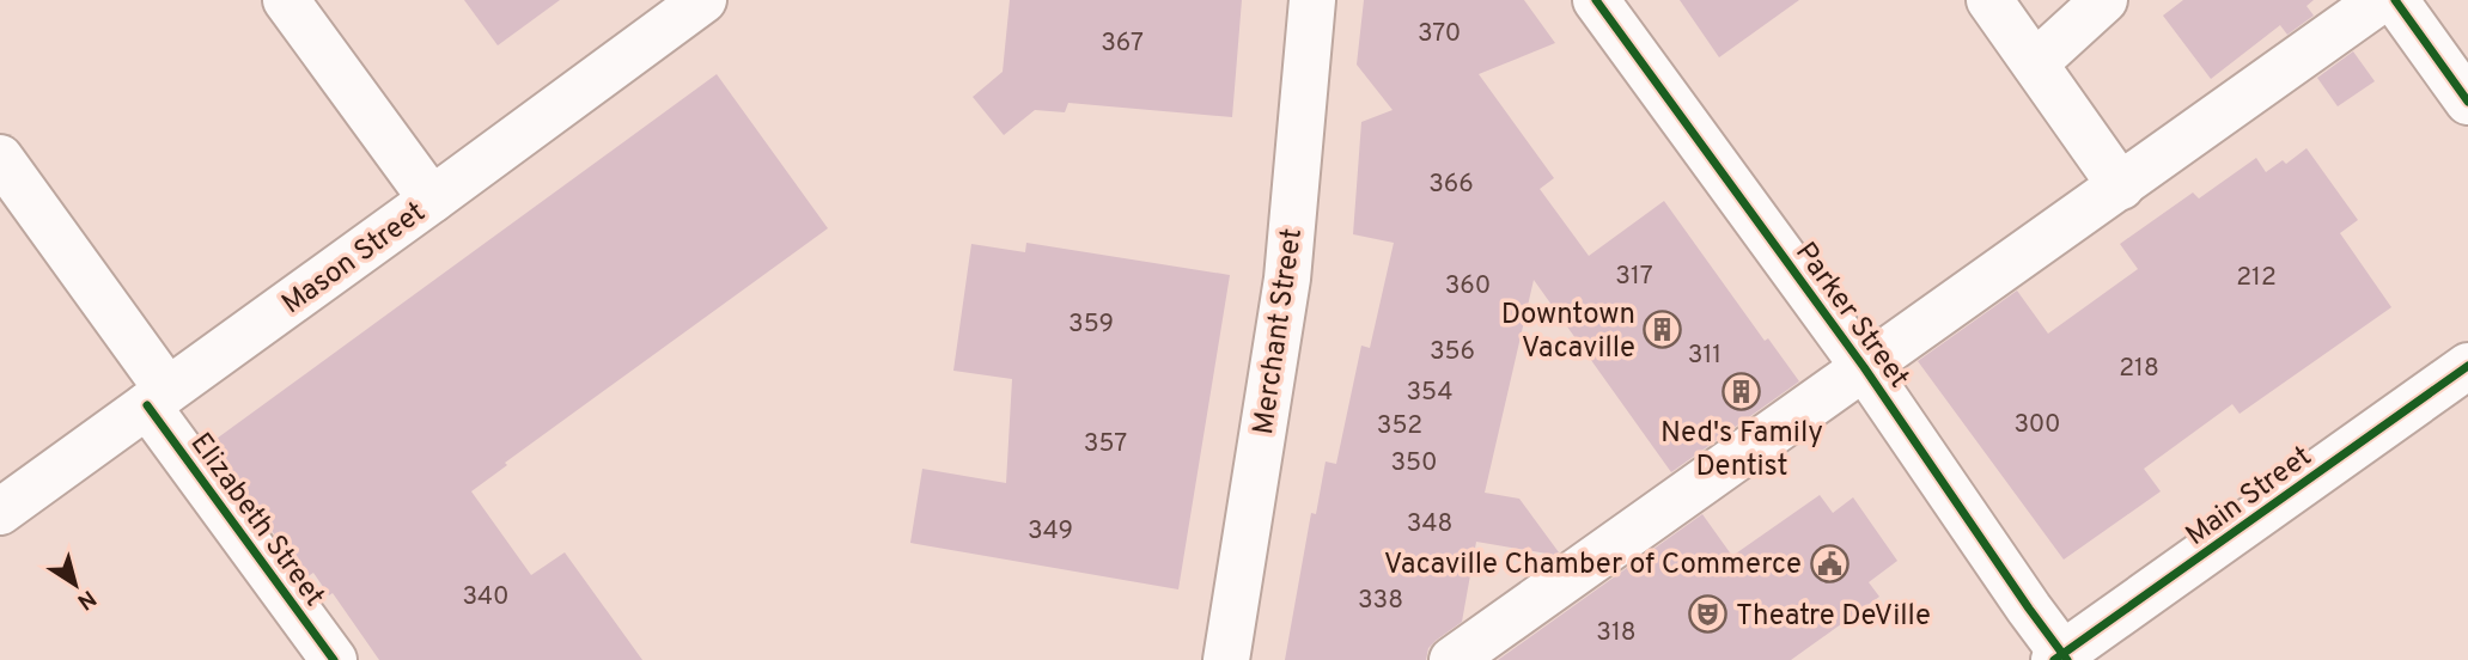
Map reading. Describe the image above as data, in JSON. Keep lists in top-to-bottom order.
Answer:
{
  "streets": {
    "street": [
      "Mason Street",
      "Parker Street",
      "Merchant Street",
      "Main Street",
      "Elizabeth Street"
    ]
  },
  "crossings": [
    ["Mason Street", "Elizabeth Street"],
    ["Parker Street", "Main Street"]
  ],
  "places": {
    "building": ["Downtown Vacaville", "Ned's Family Dentist"],
    "public building": ["Vacaville Chamber of Commerce"],
    "theatre": ["Theatre DeVille"]
  },
  "house_numbers": [
    "370",
    "367",
    "366",
    "317",
    "212",
    "360",
    "359",
    "356",
    "311",
    "218",
    "354",
    "300",
    "352",
    "357",
    "350",
    "348",
    "349",
    "340",
    "338",
    "318"
  ],
  "north": "bottom right"
}
